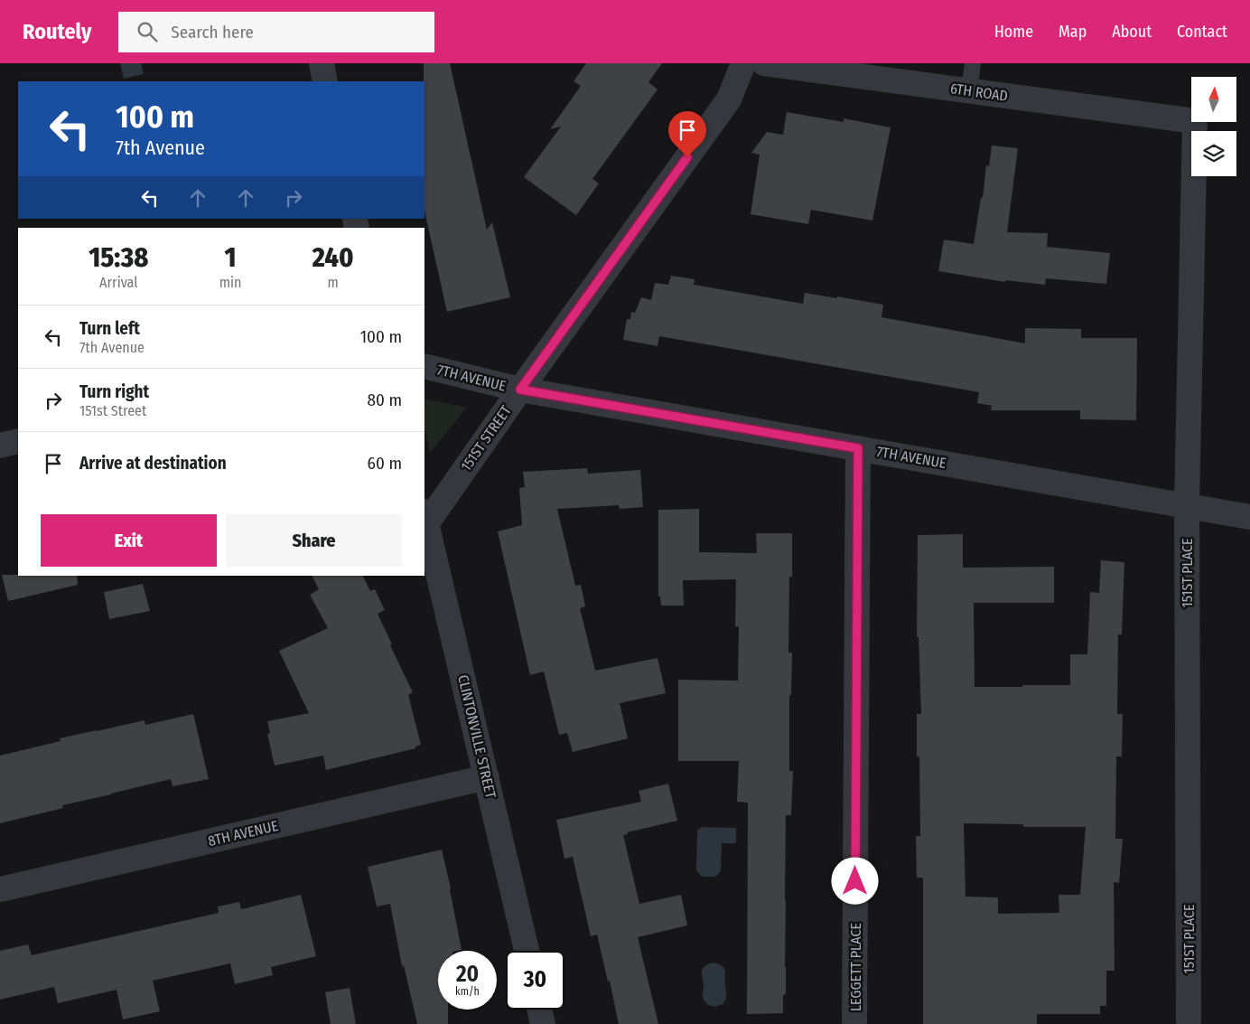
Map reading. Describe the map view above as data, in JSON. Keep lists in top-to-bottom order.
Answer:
{
  "streets": {
    "street": [
      "6TH ROAD",
      "7TH AVENUE",
      "151ST STREET",
      "151ST PLACE",
      "CLINTONVILLE STREET",
      "8TH AVENUE",
      "LEGGETT PLACE"
    ]
  },
  "crossings": [
    ["7TH AVENUE", "151ST STREET"],
    ["7TH AVENUE", "151ST PLACE"],
    ["7TH AVENUE", "LEGGETT PLACE"],
    ["151ST STREET", "CLINTONVILLE STREET"],
    ["CLINTONVILLE STREET", "8TH AVENUE"]
  ],
  "north": "top",
  "page": {
    "header": "Routely",
    "search": "Search here",
    "nav": [
      "Home",
      "Map",
      "About",
      "Contact"
    ],
    "turn": ["100 m", "7th Avenue"],
    "eta": [
      "15:38",
      "Arrival",
      "1",
      "min",
      "240",
      "m"
    ],
    "list": [
      {
        "name": "Turn left",
        "note": "7th Avenue",
        "value": "100 m"
      },
      {
        "name": "Turn right",
        "note": "151st Street",
        "value": "80 m"
      },
      {
        "name": "Arrive at destination",
        "value": "60 m"
      }
    ],
    "buttons": ["Exit", "Share"],
    "speed": "20 km/h",
    "limit": "30"
  }
}
